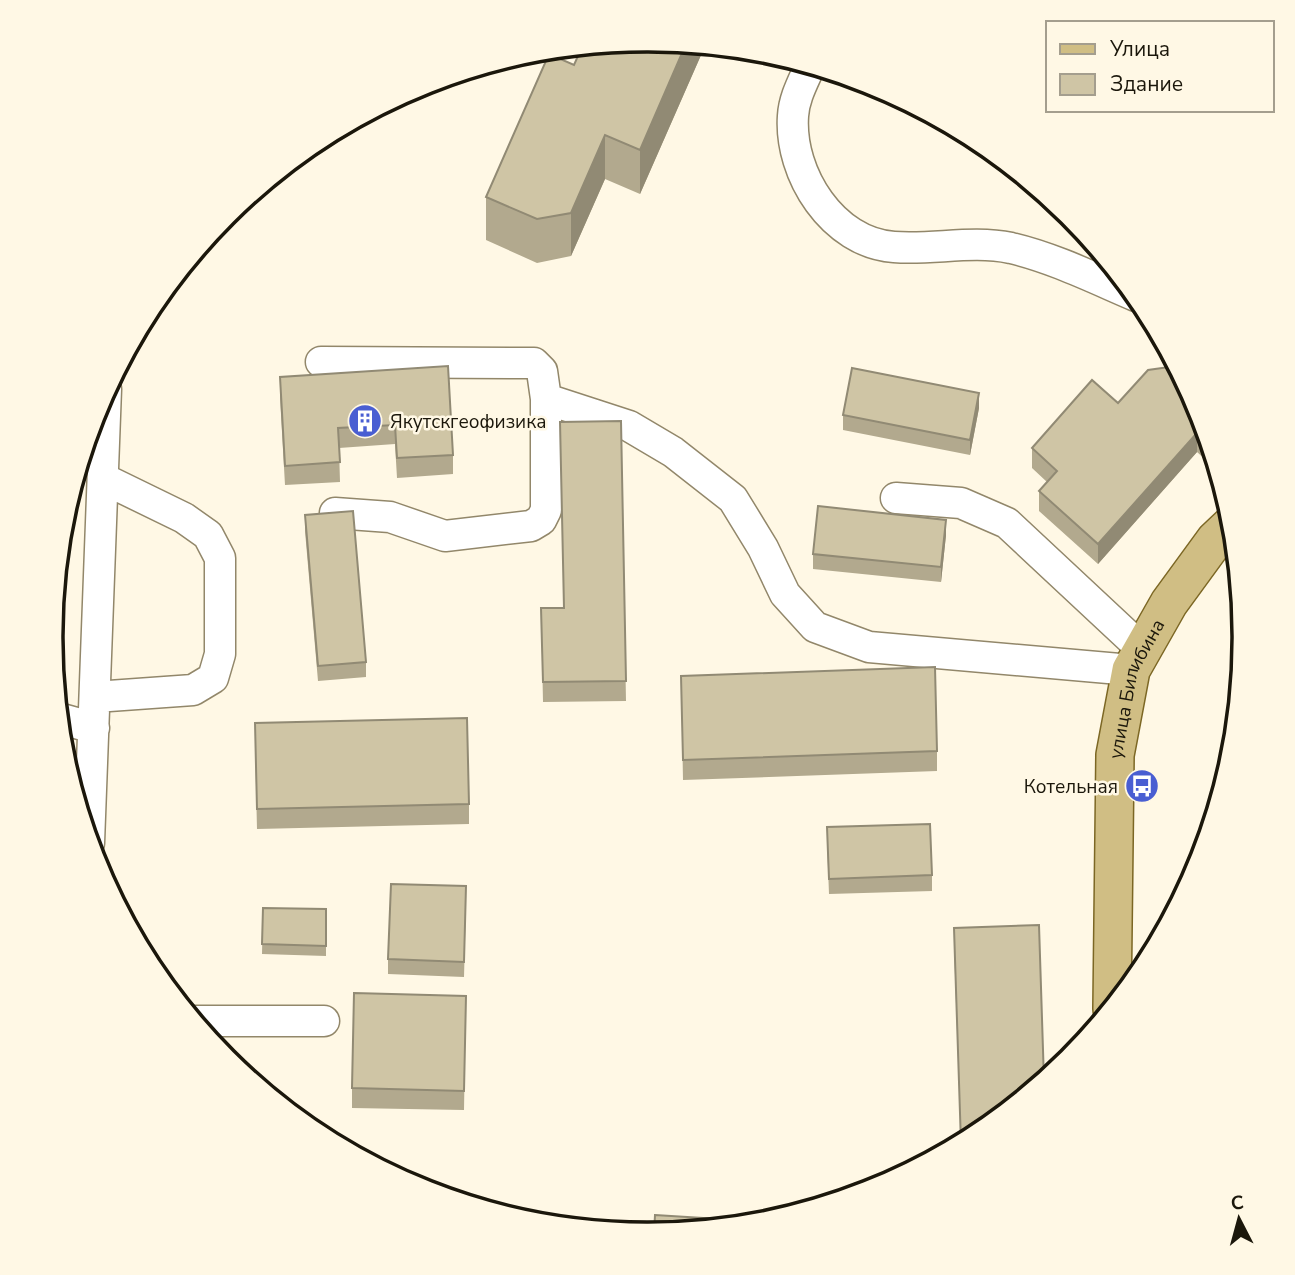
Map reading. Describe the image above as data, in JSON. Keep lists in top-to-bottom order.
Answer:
{
  "streets": {
    "main road": ["улица Билибина"]
  },
  "places": {
    "building": ["Якутскгеофизика"],
    "bus stop": ["Котельная"]
  },
  "legend": ["Улица", "Здание"],
  "north": "top"
}
